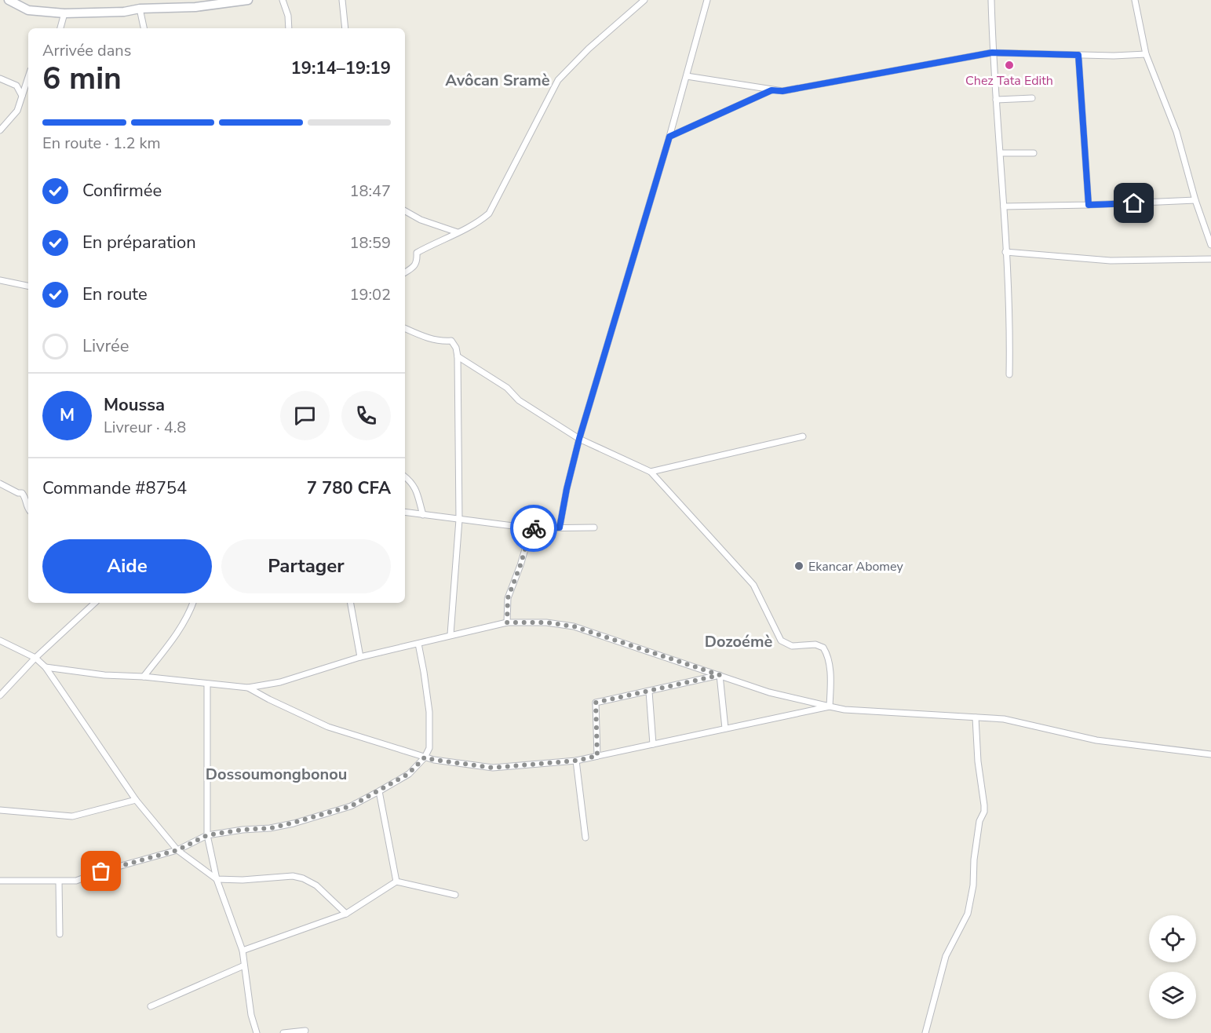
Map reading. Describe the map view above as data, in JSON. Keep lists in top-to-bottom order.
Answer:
{
  "districts": ["Avôcan Sramè", "Dozoémè", "Dossoumongbonou"],
  "places": ["Chez Tata Edith", "Ekancar Abomey"],
  "page": {
    "heading": ["6 min", "Arrivée dans", "19:14–19:19"],
    "panel": [
      "Moussa",
      "Livreur · 4.8",
      "Commande #8754",
      "7 780 CFA"
    ],
    "bar": "En route · 1.2 km",
    "list": [
      ["Confirmée", "18:47"],
      ["En préparation", "18:59"],
      ["En route", "19:02"],
      "Livrée"
    ],
    "round": "M",
    "buttons": ["Aide", "Partager"]
  }
}
